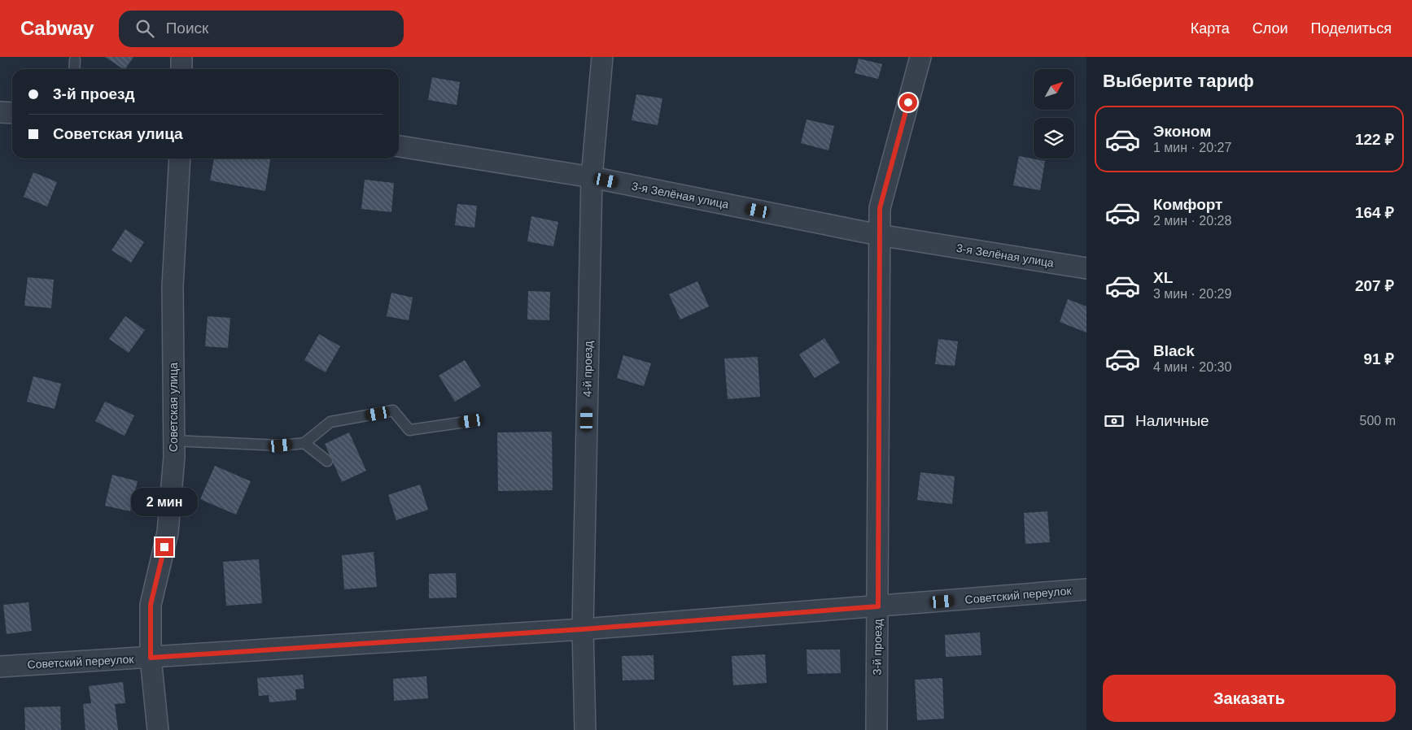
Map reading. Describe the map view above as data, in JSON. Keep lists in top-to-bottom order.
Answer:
{
  "streets": {
    "street": [
      "3-я Зелёная улица",
      "4-й проезд",
      "Советская улица",
      "Советский переулок",
      "3-й проезд"
    ]
  },
  "crossings": [
    ["3-я Зелёная улица", "4-й проезд"],
    ["3-я Зелёная улица", "3-й проезд"],
    ["4-й проезд", "Советский переулок"],
    ["Советская улица", "Советский переулок"],
    ["Советский переулок", "3-й проезд"]
  ],
  "north": "top right",
  "page": {
    "header": "Cabway",
    "search": "Поиск",
    "nav": ["Карта", "Слои", "Поделиться"],
    "heading": "Выберите тариф",
    "banner": ["3-й проезд", "Советская улица"],
    "list": [
      {
        "name": "Эконом",
        "note": "1 мин · 20:27",
        "value": "122 ₽"
      },
      {
        "name": "Комфорт",
        "note": "2 мин · 20:28",
        "value": "164 ₽"
      },
      {
        "name": "XL",
        "note": "3 мин · 20:29",
        "value": "207 ₽"
      },
      {
        "name": "Black",
        "note": "4 мин · 20:30",
        "value": "91 ₽"
      }
    ],
    "pay": ["Наличные", "500 m"],
    "bubble": "2 мин",
    "buttons": "Заказать"
  }
}
